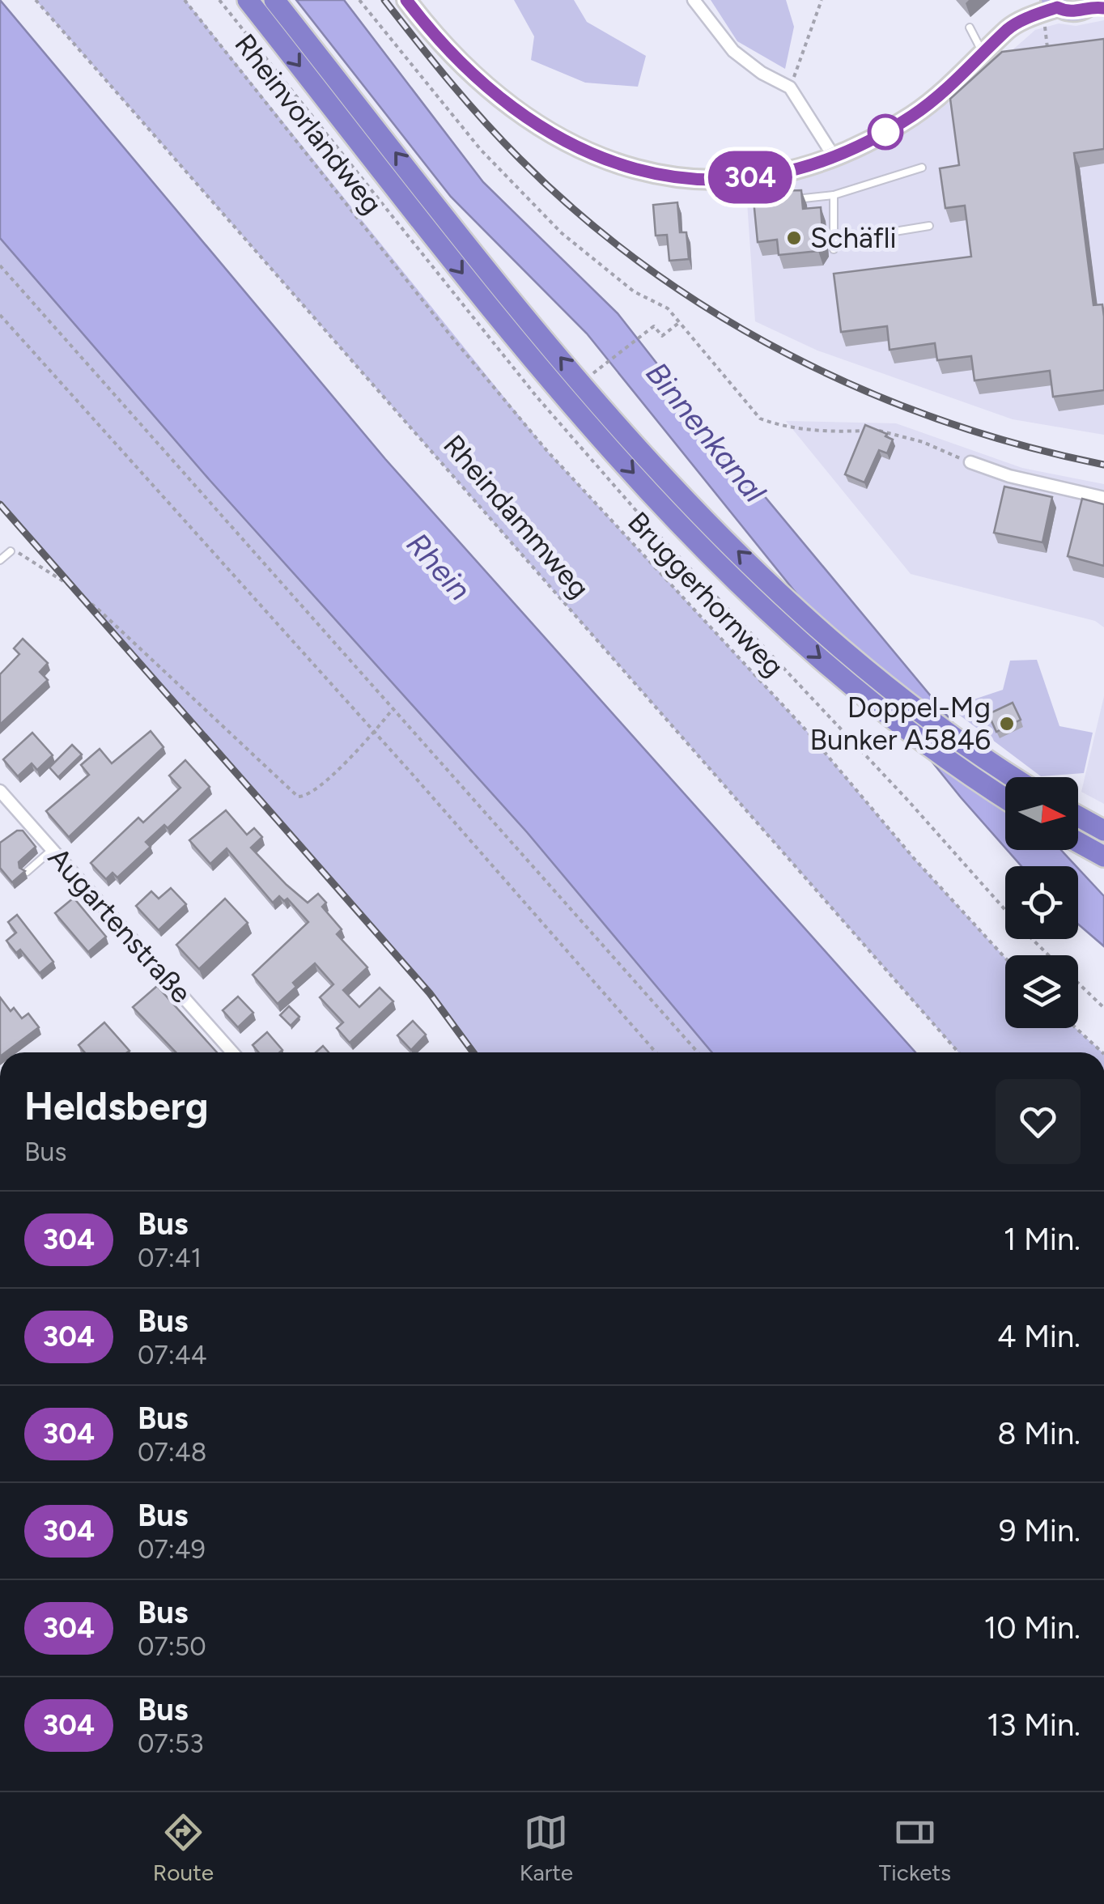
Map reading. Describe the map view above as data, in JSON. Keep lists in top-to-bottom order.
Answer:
{
  "streets": {
    "street": ["Augartenstraße"],
    "path": ["Rheinvorlandweg", "Rheindammweg", "Bruggerhornweg"]
  },
  "crossings": [
    ["Rheinvorlandweg", "Bruggerhornweg"]
  ],
  "water": ["Binnenkanal", "Rhein"],
  "places": ["Schäfli", "Doppel-Mg Bunker A5846"],
  "lines": ["bus line 304"],
  "north": "right",
  "page": {
    "on_map": "304",
    "heading": ["Heldsberg", "Bus"],
    "list": [
      {
        "mark": "304",
        "name": "Bus",
        "note": "07:41",
        "value": "1 Min."
      },
      {
        "mark": "304",
        "name": "Bus",
        "note": "07:44",
        "value": "4 Min."
      },
      {
        "mark": "304",
        "name": "Bus",
        "note": "07:48",
        "value": "8 Min."
      },
      {
        "mark": "304",
        "name": "Bus",
        "note": "07:49",
        "value": "9 Min."
      },
      {
        "mark": "304",
        "name": "Bus",
        "note": "07:50",
        "value": "10 Min."
      },
      {
        "mark": "304",
        "name": "Bus",
        "note": "07:53",
        "value": "13 Min."
      }
    ],
    "tabs": ["Route", "Karte", "Tickets"]
  }
}
